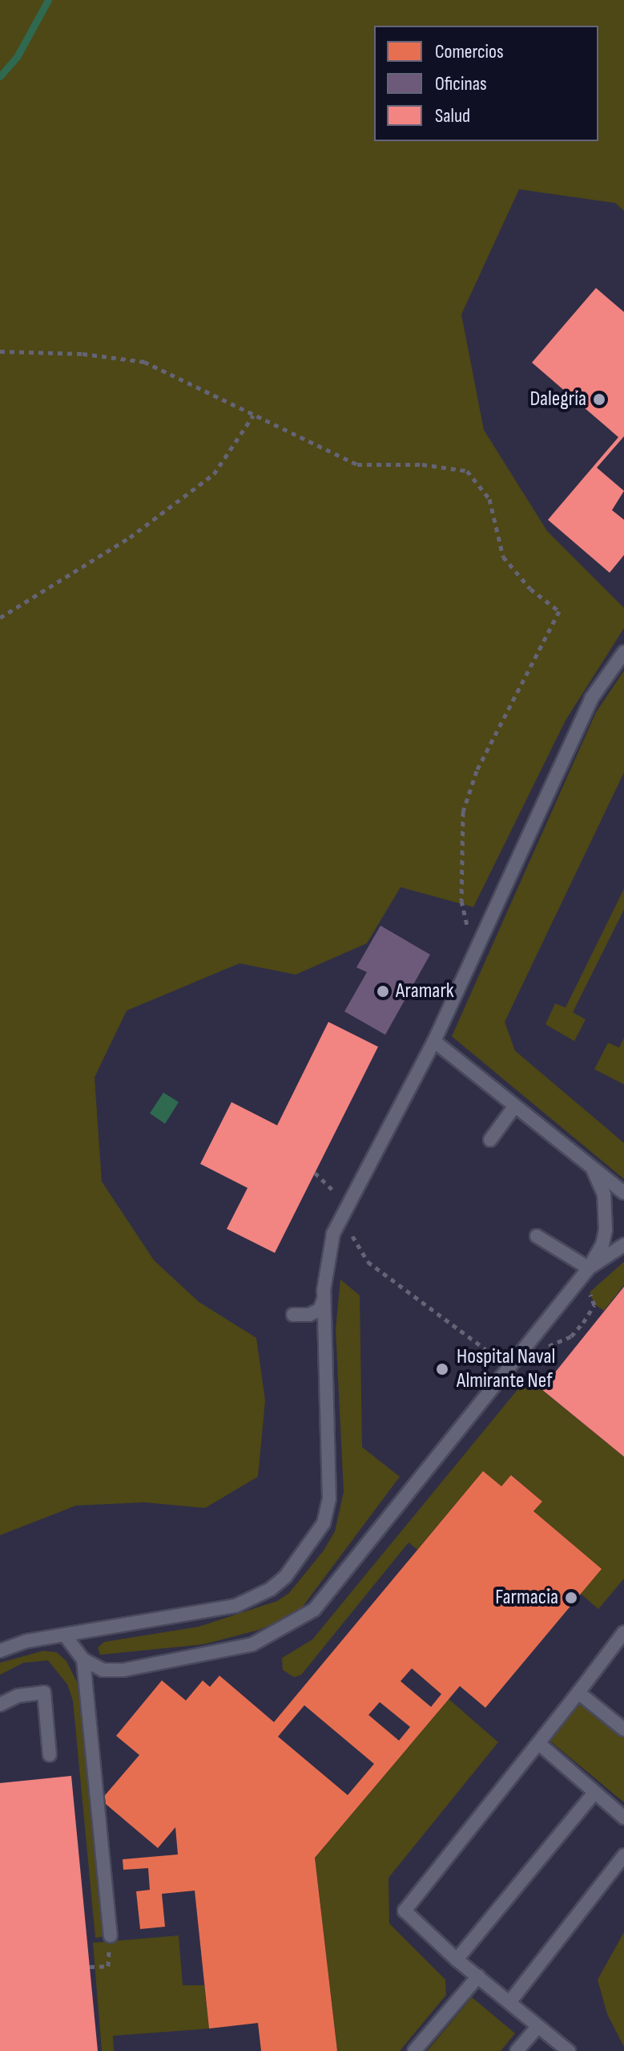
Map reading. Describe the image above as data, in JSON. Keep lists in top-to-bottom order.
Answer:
{
  "places": [
    "Dalegría",
    "Aramark",
    "Hospital Naval Almirante Nef",
    "Farmacia"
  ],
  "legend": ["Comercios", "Oficinas", "Salud"]
}
